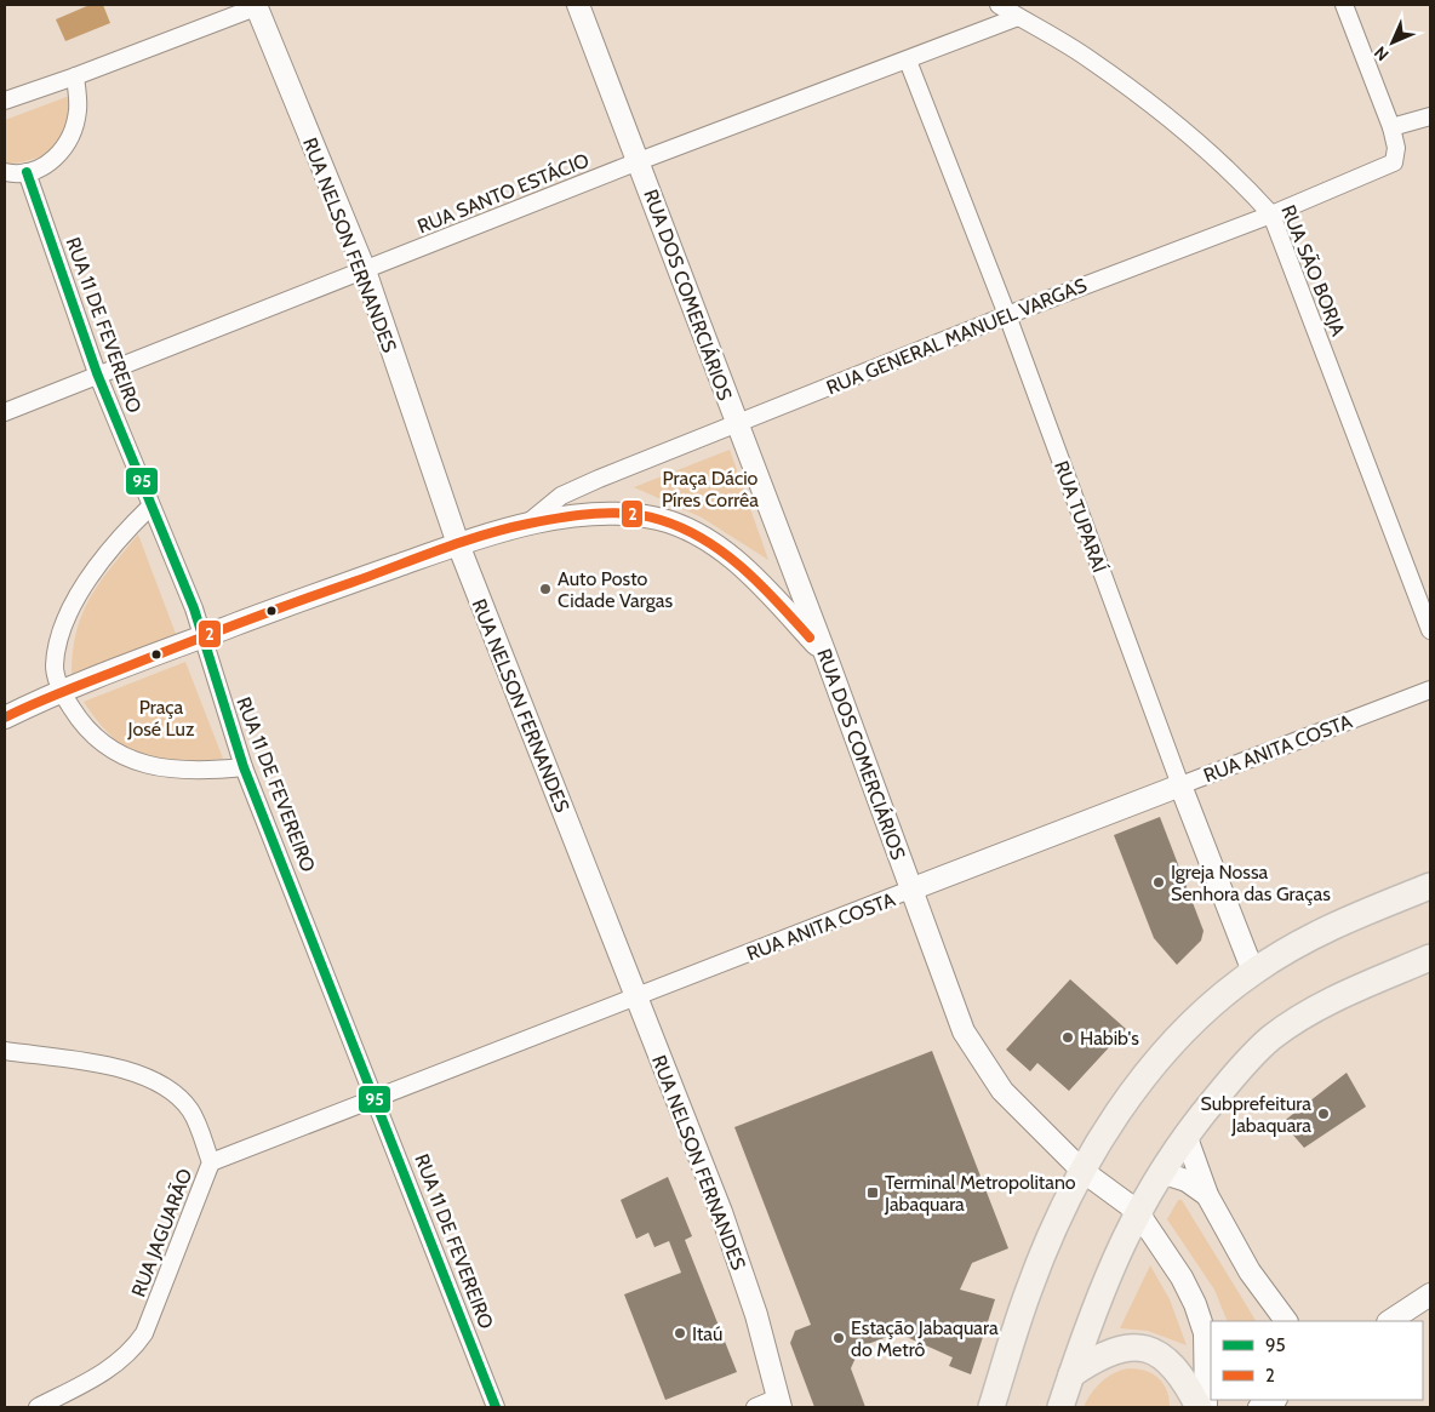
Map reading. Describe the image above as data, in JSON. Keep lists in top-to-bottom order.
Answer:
{
  "streets": {
    "street": [
      "RUA SANTO ESTÁCIO",
      "RUA NELSON FERNANDES",
      "RUA SÃO BORJA",
      "RUA DOS COMERCIÁRIOS",
      "RUA 11 DE FEVEREIRO",
      "RUA GENERAL MANUEL VARGAS",
      "RUA TUPARAÍ",
      "RUA ANITA COSTA",
      "RUA JAGUARÃO"
    ]
  },
  "crossings": [
    ["RUA SANTO ESTÁCIO", "RUA NELSON FERNANDES"],
    ["RUA SANTO ESTÁCIO", "RUA SÃO BORJA"],
    ["RUA SANTO ESTÁCIO", "RUA DOS COMERCIÁRIOS"],
    ["RUA SANTO ESTÁCIO", "RUA 11 DE FEVEREIRO"],
    ["RUA SANTO ESTÁCIO", "RUA TUPARAÍ"],
    ["RUA NELSON FERNANDES", "RUA ANITA COSTA"],
    ["RUA SÃO BORJA", "RUA GENERAL MANUEL VARGAS"],
    ["RUA DOS COMERCIÁRIOS", "RUA GENERAL MANUEL VARGAS"],
    ["RUA DOS COMERCIÁRIOS", "RUA ANITA COSTA"],
    ["RUA 11 DE FEVEREIRO", "RUA ANITA COSTA"],
    ["RUA GENERAL MANUEL VARGAS", "RUA TUPARAÍ"],
    ["RUA TUPARAÍ", "RUA ANITA COSTA"],
    ["RUA ANITA COSTA", "RUA JAGUARÃO"]
  ],
  "parks": ["Praça Dácio Píres Corrêa", "Praça José Luz"],
  "places": {
    "other": [
      "Auto Posto Cidade Vargas",
      "Igreja Nossa Senhora das Graças",
      "Habib's",
      "Subprefeitura Jabaquara",
      "Itaú",
      "Estação Jabaquara do Metrô"
    ],
    "transit": ["Terminal Metropolitano Jabaquara"]
  },
  "lines": ["transit line 95", "transit line 2"],
  "legend": ["95", "2"],
  "north": "bottom left"
}
